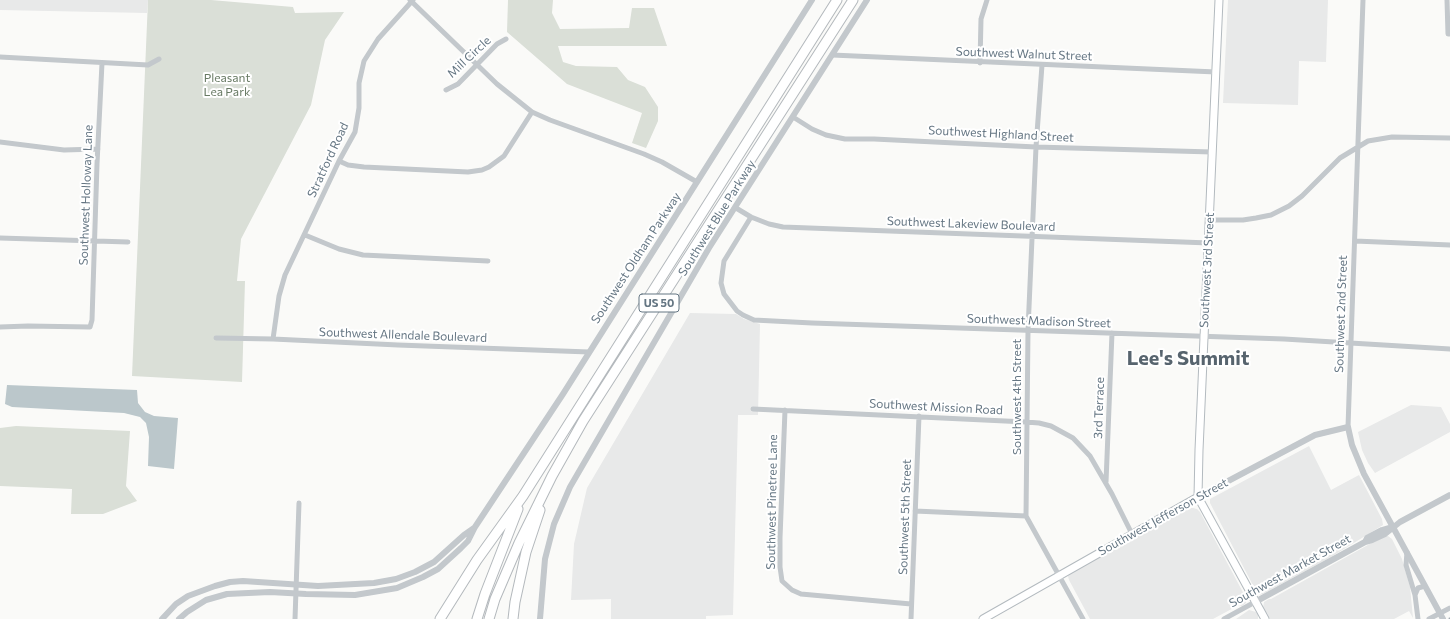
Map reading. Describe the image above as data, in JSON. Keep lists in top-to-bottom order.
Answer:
{
  "streets": {
    "highway": ["US 50"],
    "main road": ["Southwest 3rd Street", "Southwest Jefferson Street"],
    "street": [
      "Southwest Walnut Street",
      "Mill Circle",
      "Southwest Highland Street",
      "Stratford Road",
      "Southwest Holloway Lane",
      "Southwest Blue Parkway",
      "Southwest Lakeview Boulevard",
      "Southwest Oldham Parkway",
      "Southwest 2nd Street",
      "Southwest Madison Street",
      "Southwest Allendale Boulevard",
      "Southwest 4th Street",
      "Southwest Mission Road",
      "3rd Terrace",
      "Southwest Pinetree Lane",
      "Southwest 5th Street",
      "Southwest Market Street"
    ]
  },
  "crossings": [
    ["Southwest Walnut Street", "Southwest Blue Parkway"],
    ["Southwest Walnut Street", "Southwest 3rd Street"],
    ["Southwest Walnut Street", "Southwest 4th Street"],
    ["Southwest Highland Street", "Southwest Blue Parkway"],
    ["Southwest Highland Street", "Southwest 3rd Street"],
    ["Southwest Highland Street", "Southwest 4th Street"],
    ["Stratford Road", "Southwest Allendale Boulevard"],
    ["Southwest Blue Parkway", "Southwest Lakeview Boulevard"],
    ["Southwest Lakeview Boulevard", "Southwest 3rd Street"],
    ["Southwest Lakeview Boulevard", "Southwest Madison Street"],
    ["Southwest Lakeview Boulevard", "Southwest 4th Street"],
    ["Southwest Oldham Parkway", "Southwest Allendale Boulevard"],
    ["Southwest 3rd Street", "Southwest Madison Street"],
    ["Southwest 3rd Street", "Southwest Jefferson Street"],
    ["Southwest 2nd Street", "Southwest Madison Street"],
    ["Southwest 2nd Street", "Southwest Jefferson Street"],
    ["Southwest 2nd Street", "Southwest Market Street"],
    ["Southwest Madison Street", "Southwest 4th Street"],
    ["Southwest Madison Street", "3rd Terrace"],
    ["Southwest 4th Street", "Southwest Mission Road"],
    ["Southwest 4th Street", "Southwest Jefferson Street"],
    ["Southwest Mission Road", "3rd Terrace"],
    ["Southwest Mission Road", "Southwest Pinetree Lane"],
    ["Southwest Mission Road", "Southwest 5th Street"],
    ["Southwest Mission Road", "Southwest Jefferson Street"],
    ["Southwest Pinetree Lane", "Southwest 5th Street"]
  ],
  "districts": ["Lee's Summit"],
  "parks": ["Pleasant Lea Park"]
}
